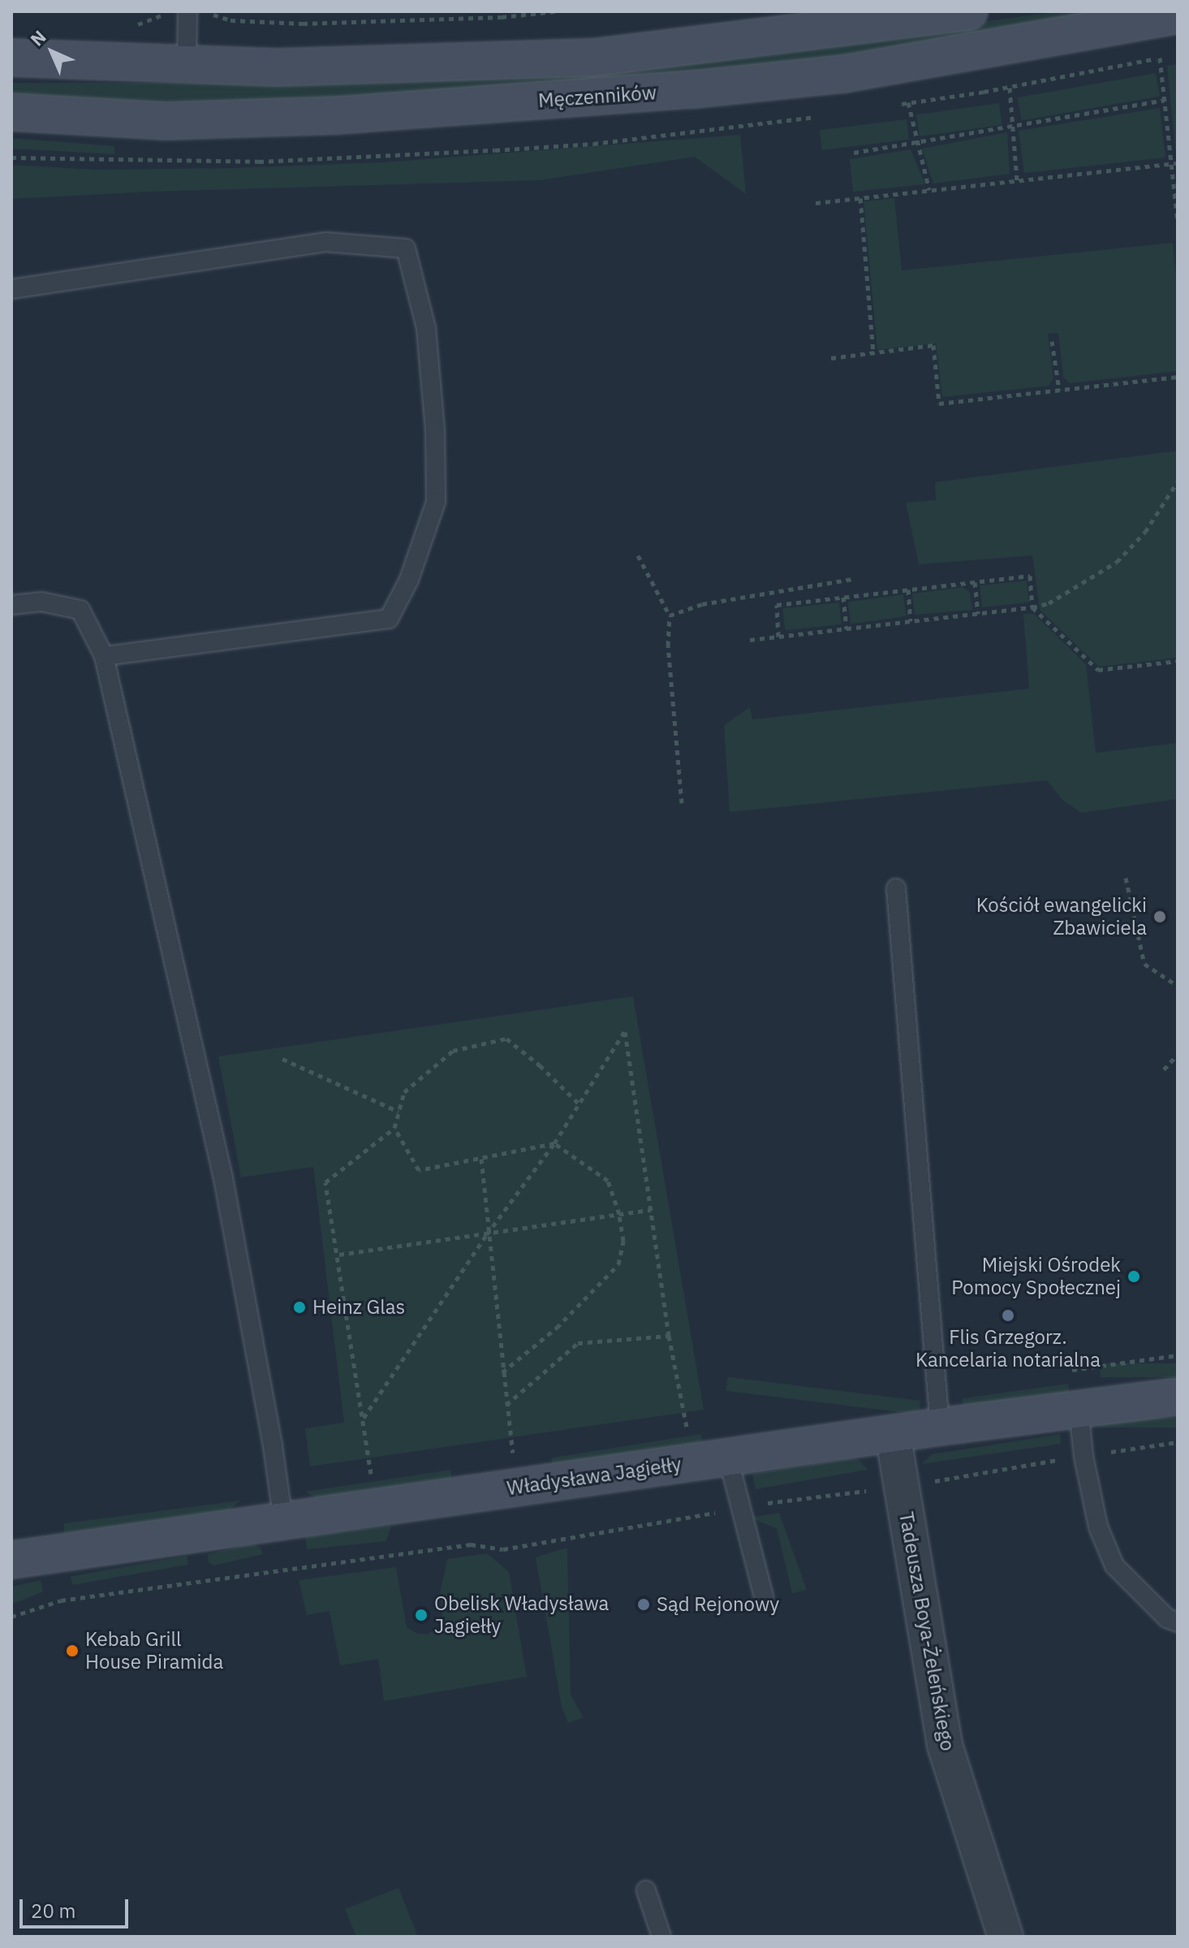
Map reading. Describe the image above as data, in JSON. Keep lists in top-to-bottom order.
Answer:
{
  "streets": {
    "main road": ["Męczenników", "Władysława Jagiełły"],
    "street": ["Tadeusza Boya-Żeleńskiego"]
  },
  "crossings": [
    ["Władysława Jagiełły", "Tadeusza Boya-Żeleńskiego"]
  ],
  "places": [
    "Kościół ewangelicki Zbawiciela",
    "Miejski Ośrodek Pomocy Społecznej",
    "Heinz Glas",
    "Flis Grzegorz. Kancelaria notarialna",
    "Sąd Rejonowy",
    "Obelisk Władysława Jagiełły",
    "Kebab Grill House Piramida"
  ],
  "scale_bar": "20 m",
  "north": "top left"
}
